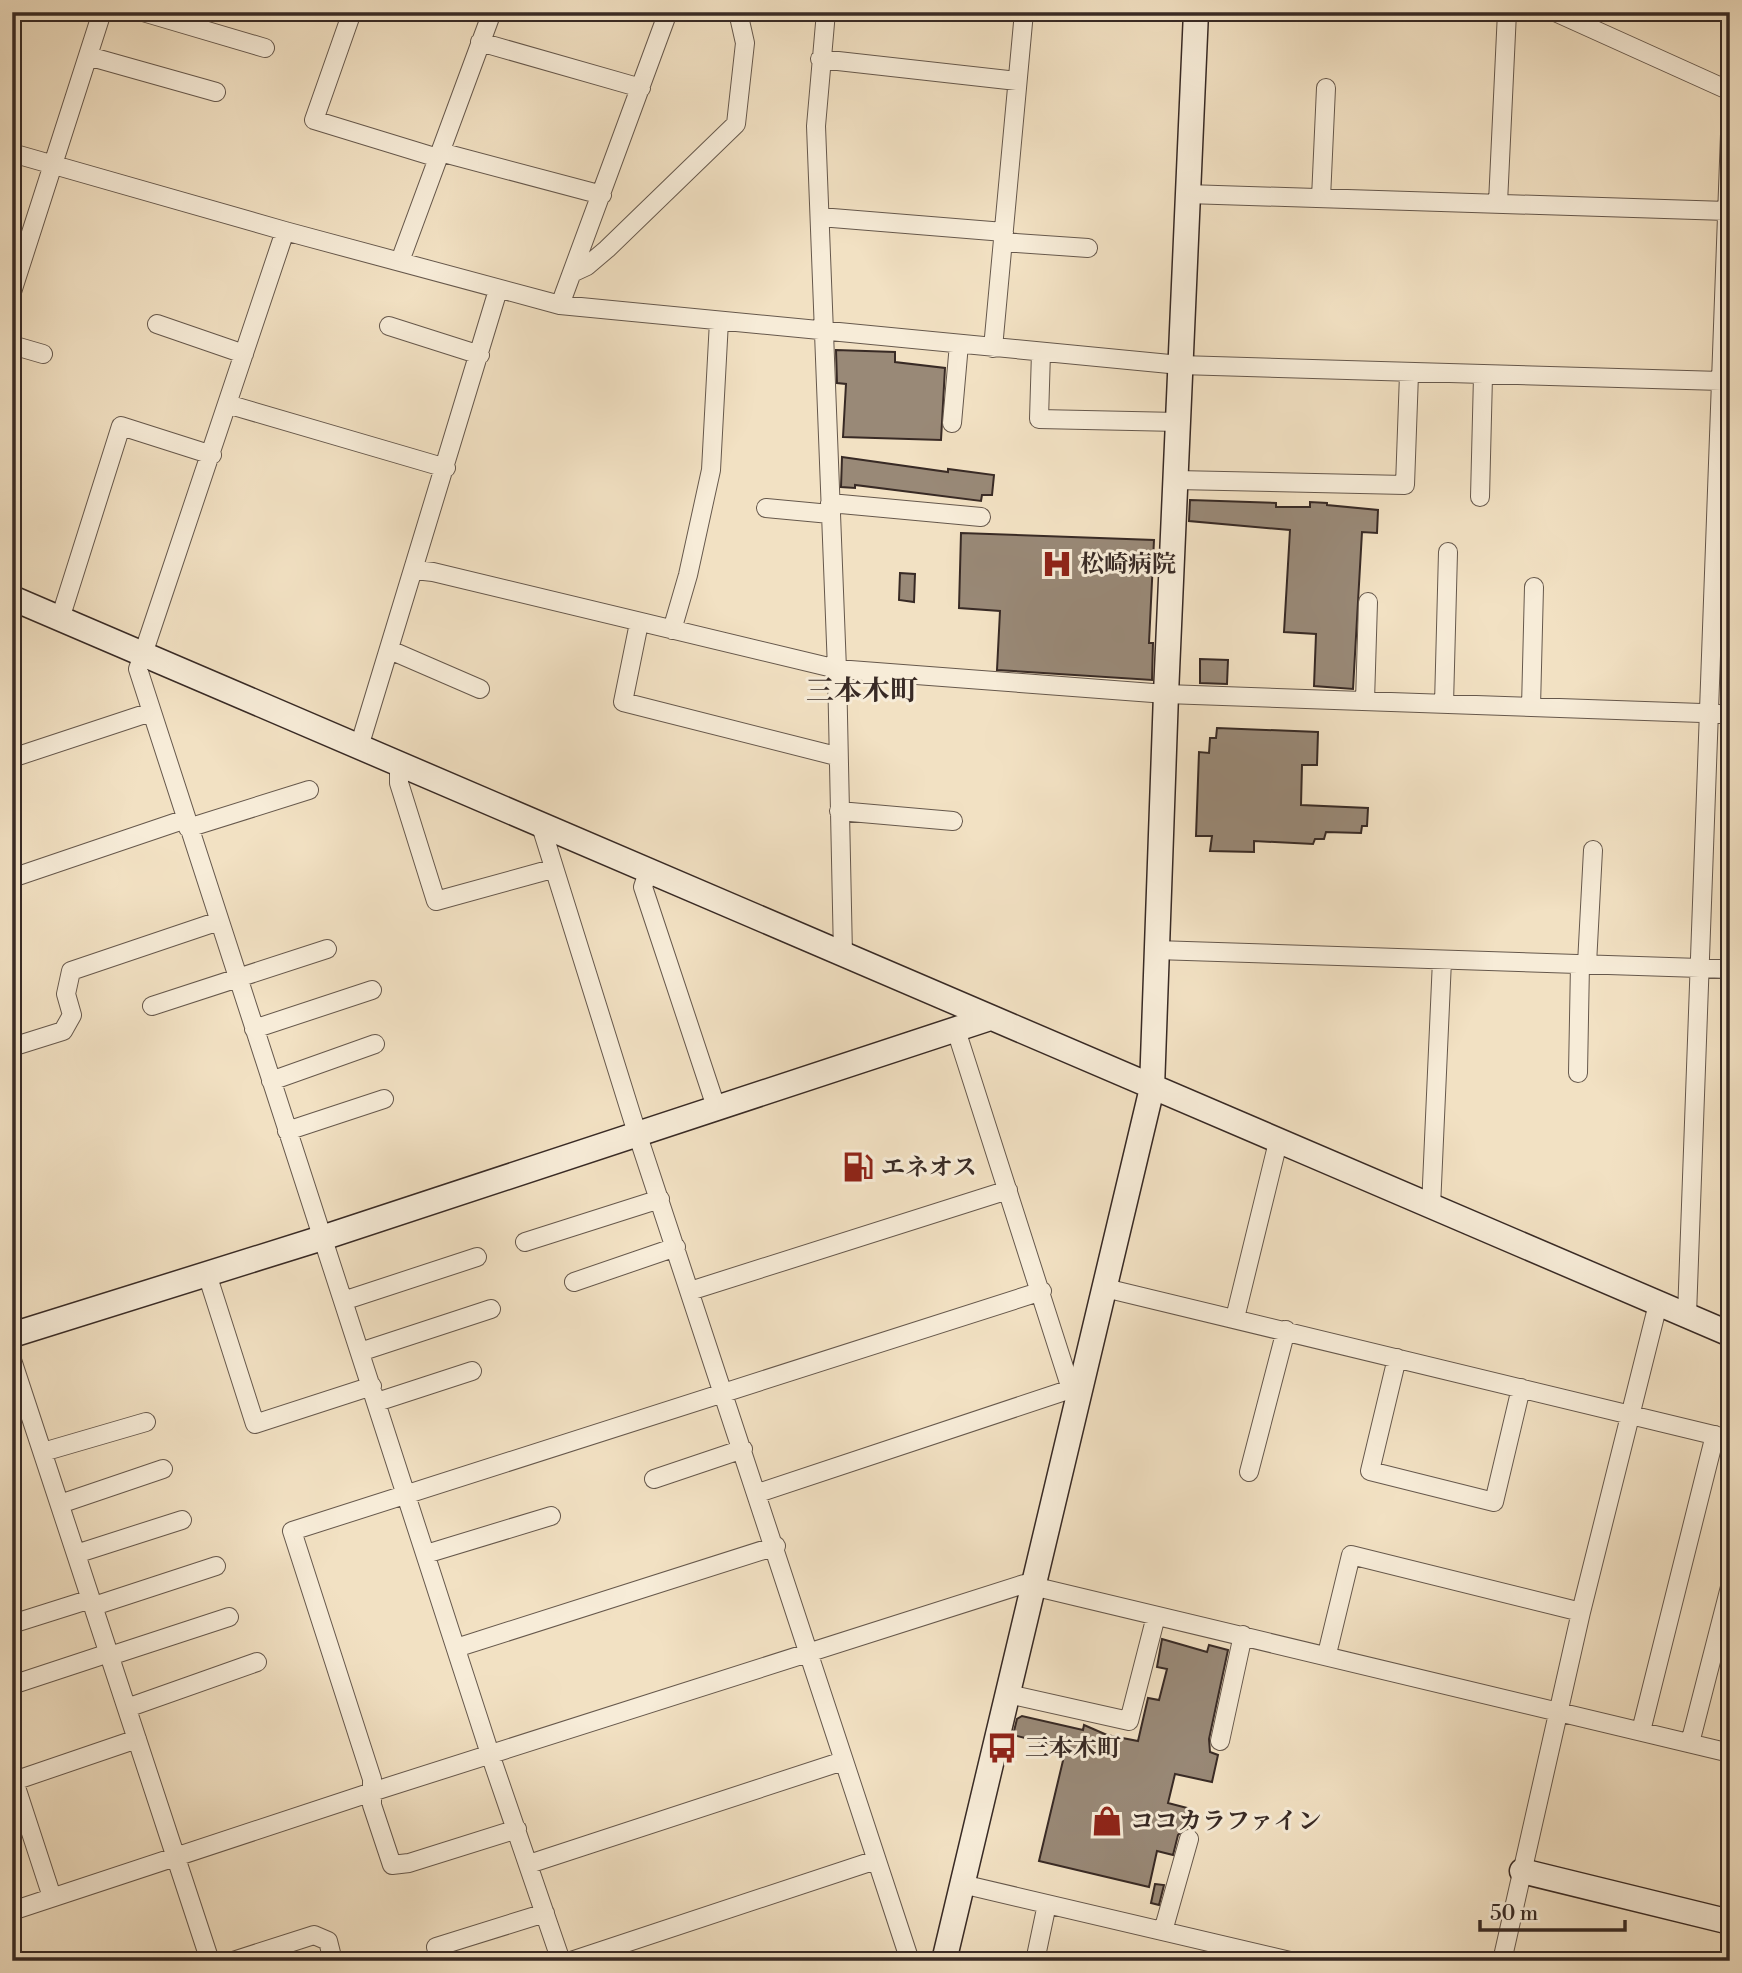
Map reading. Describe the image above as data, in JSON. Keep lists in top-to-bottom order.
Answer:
{
  "districts": ["三本木町"],
  "places": {
    "hospital": ["松崎病院"],
    "fuel station": ["エネオス"],
    "bus stop": ["三本木町"],
    "shop": ["ココカラファイン"]
  },
  "scale_bar": "50 m"
}
